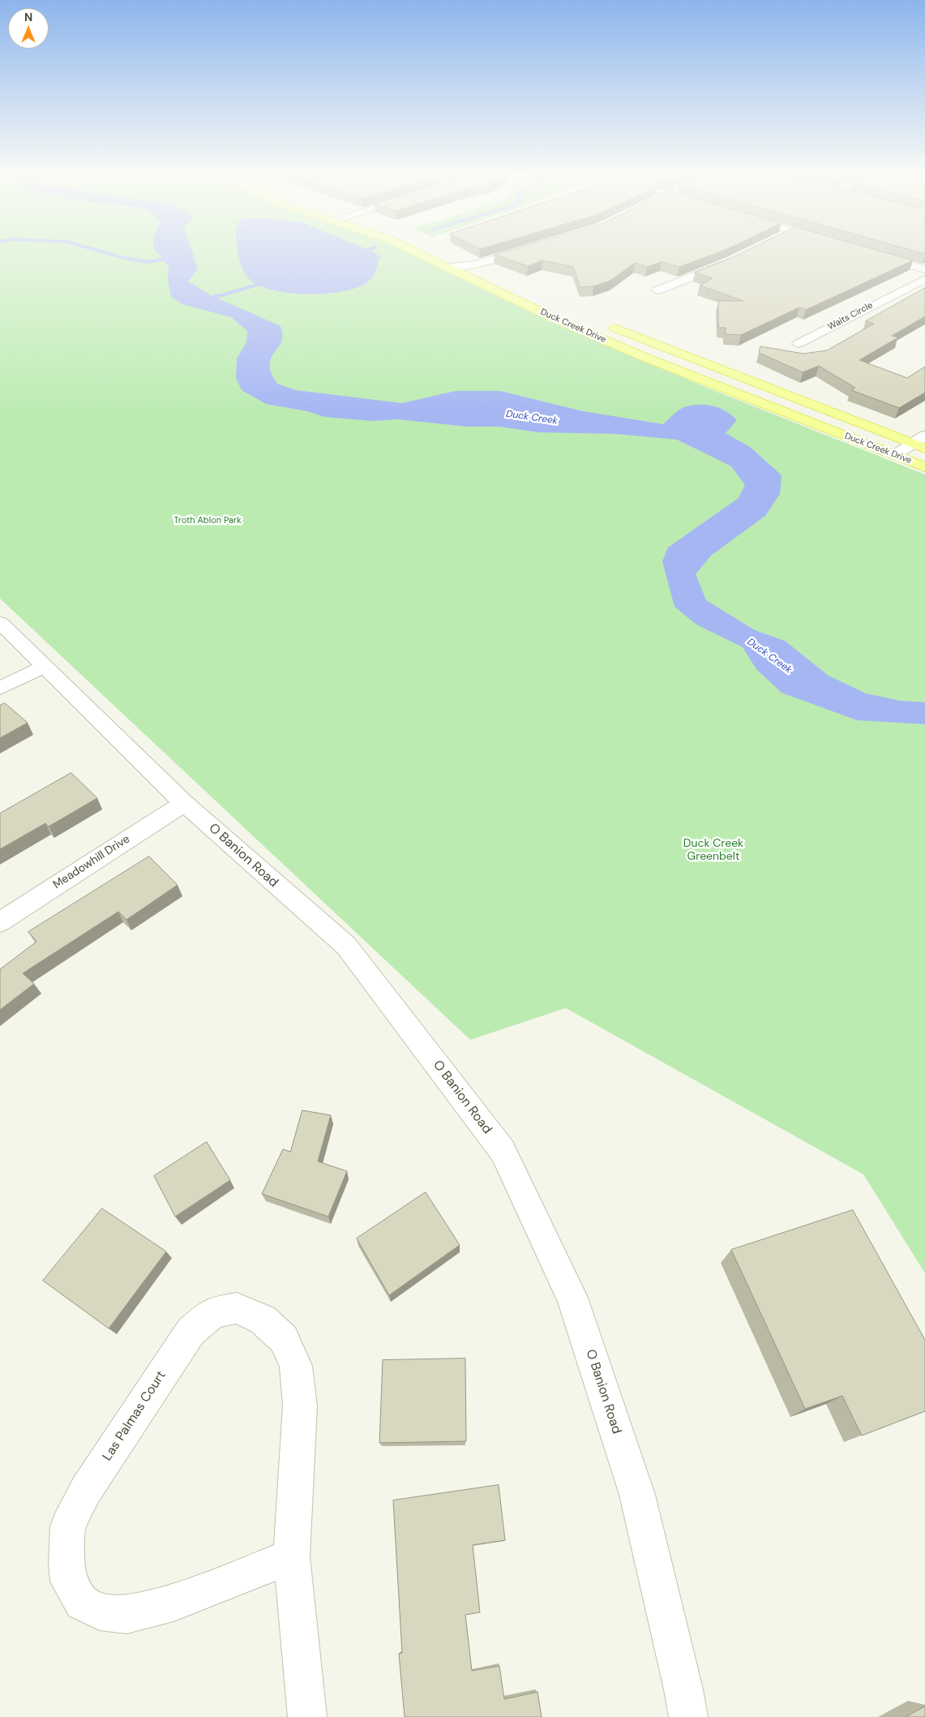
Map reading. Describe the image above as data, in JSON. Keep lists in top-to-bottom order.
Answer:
{
  "streets": {
    "main road": ["Duck Creek Drive"],
    "street": [
      "Waits Circle",
      "O Banion Road",
      "Meadowhill Drive",
      "Las Palmas Court"
    ]
  },
  "crossings": [
    ["O Banion Road", "Meadowhill Drive"]
  ],
  "water": ["Duck Creek"],
  "parks": ["Troth Ablon Park", "Duck Creek Greenbelt"],
  "north": "top"
}
